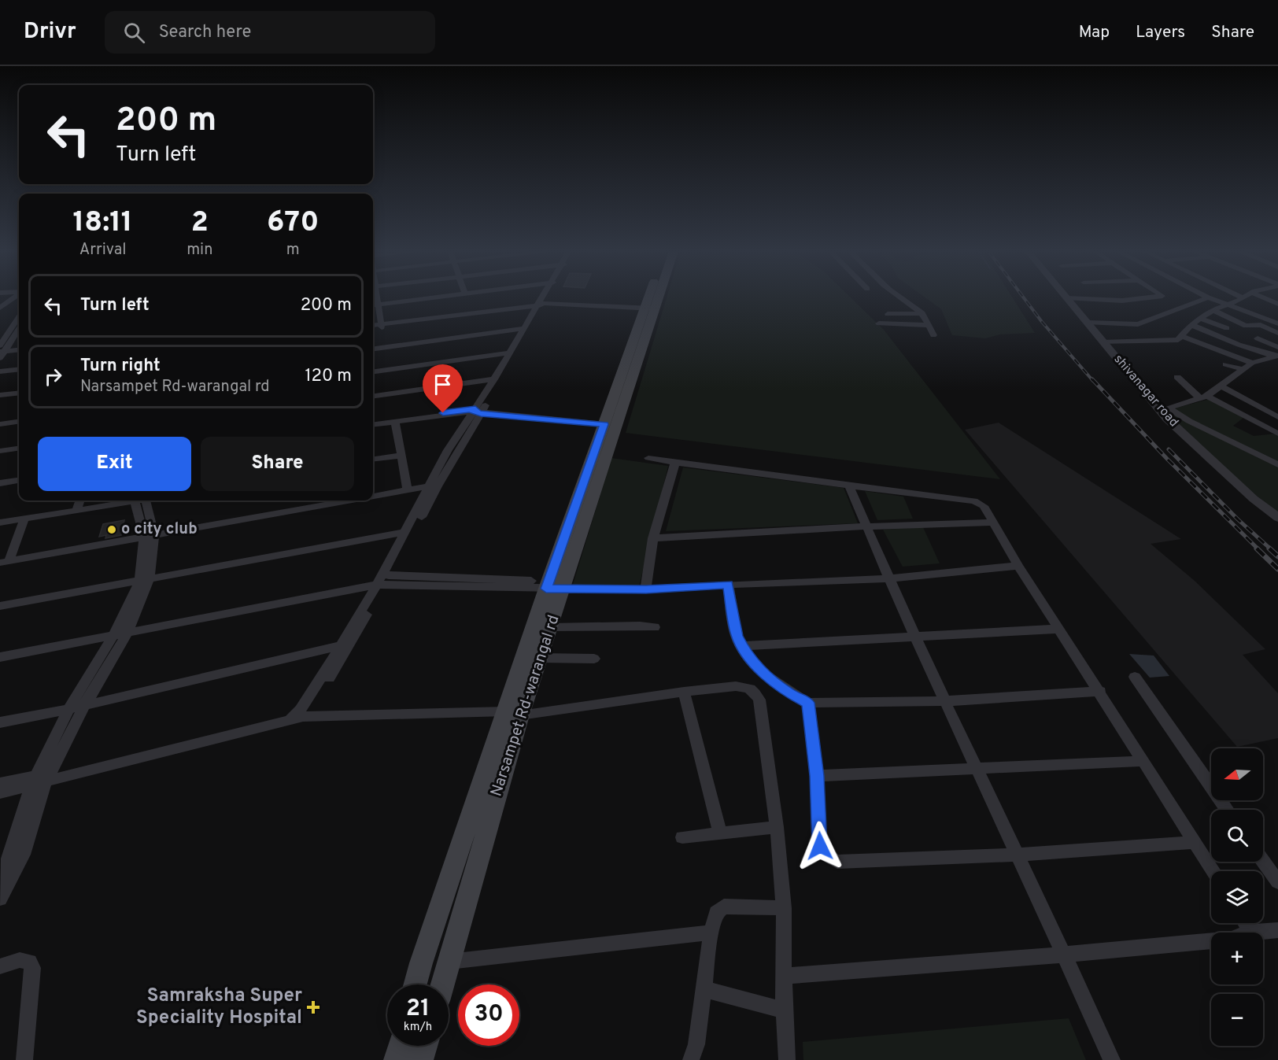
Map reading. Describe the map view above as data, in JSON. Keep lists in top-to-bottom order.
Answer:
{
  "streets": {
    "main road": ["Narsampet Rd-warangal rd"],
    "street": ["shivanagar road"]
  },
  "places": {
    "other": ["o city club"],
    "health": ["Samraksha Super Speciality Hospital"]
  },
  "north": "left",
  "page": {
    "header": "Drivr",
    "search": "Search here",
    "nav": ["Map", "Layers", "Share"],
    "turn": ["200 m", "Turn left"],
    "eta": [
      "18:11",
      "Arrival",
      "2",
      "min",
      "670",
      "m"
    ],
    "list": [
      {
        "name": "Turn left",
        "value": "200 m"
      },
      {
        "name": "Turn right",
        "note": "Narsampet Rd-warangal rd",
        "value": "120 m"
      }
    ],
    "buttons": ["Exit", "Share"],
    "map_buttons": ["+", "−"],
    "speed": "21 km/h",
    "limit": "30"
  }
}
